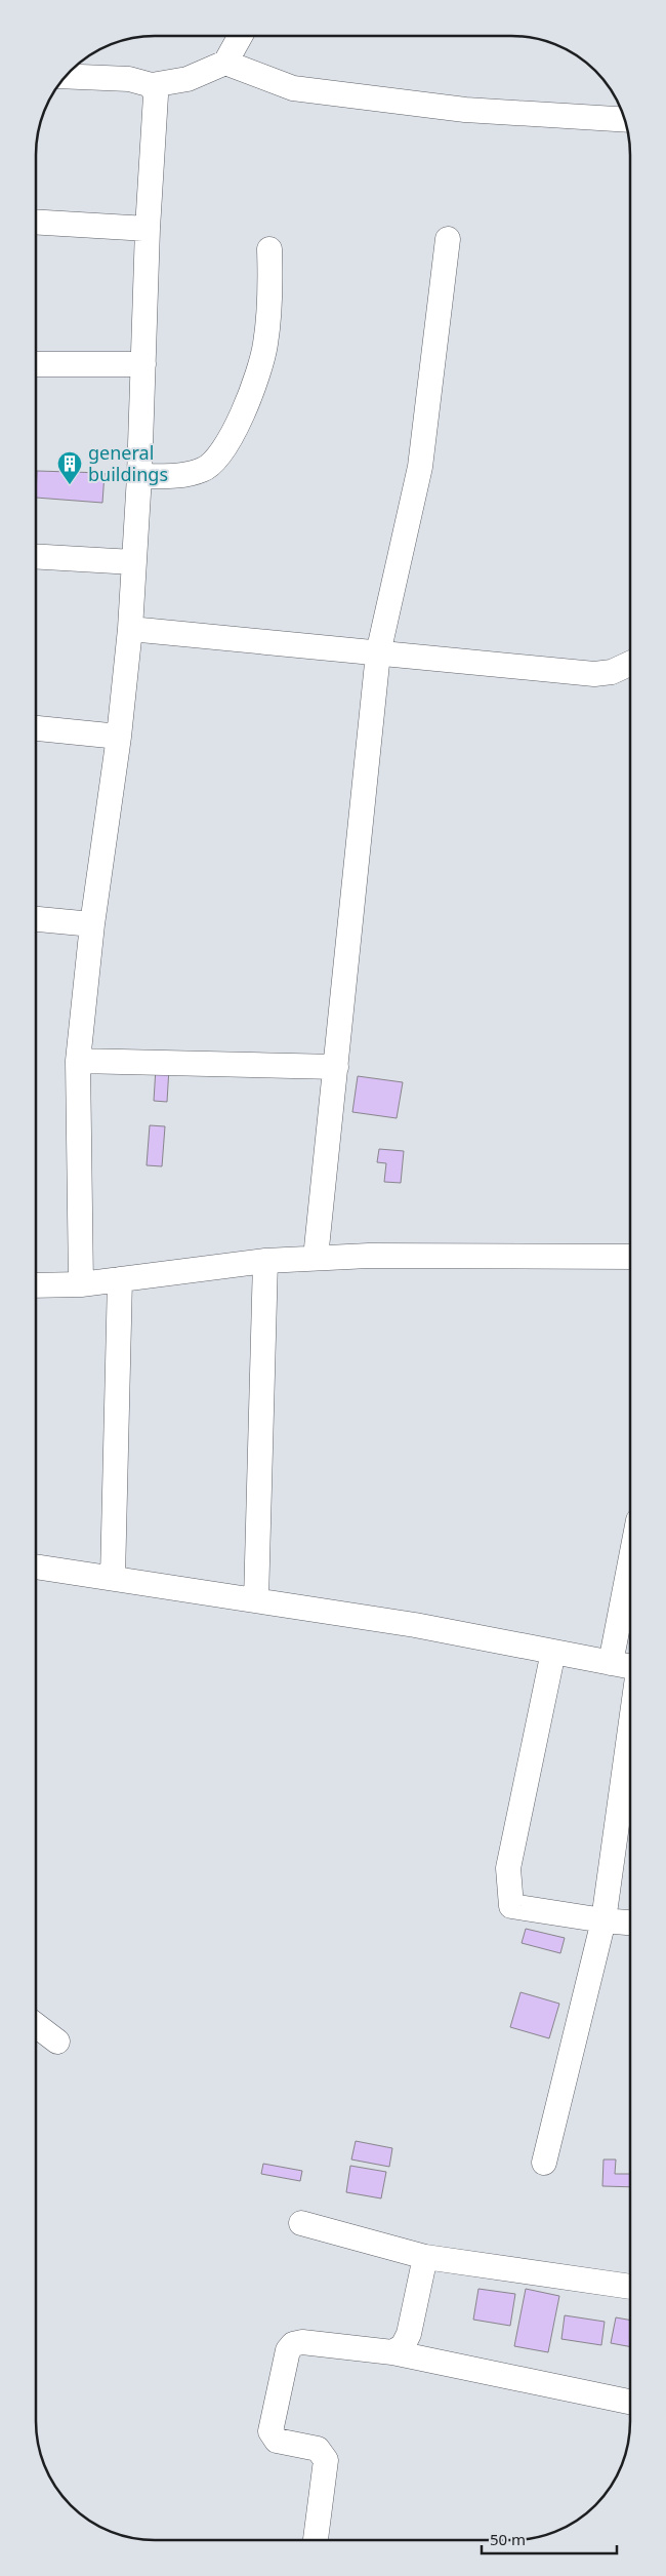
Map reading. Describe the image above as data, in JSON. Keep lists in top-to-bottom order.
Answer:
{
  "places": {
    "building": ["general buildings"]
  },
  "scale_bar": "50 m"
}
